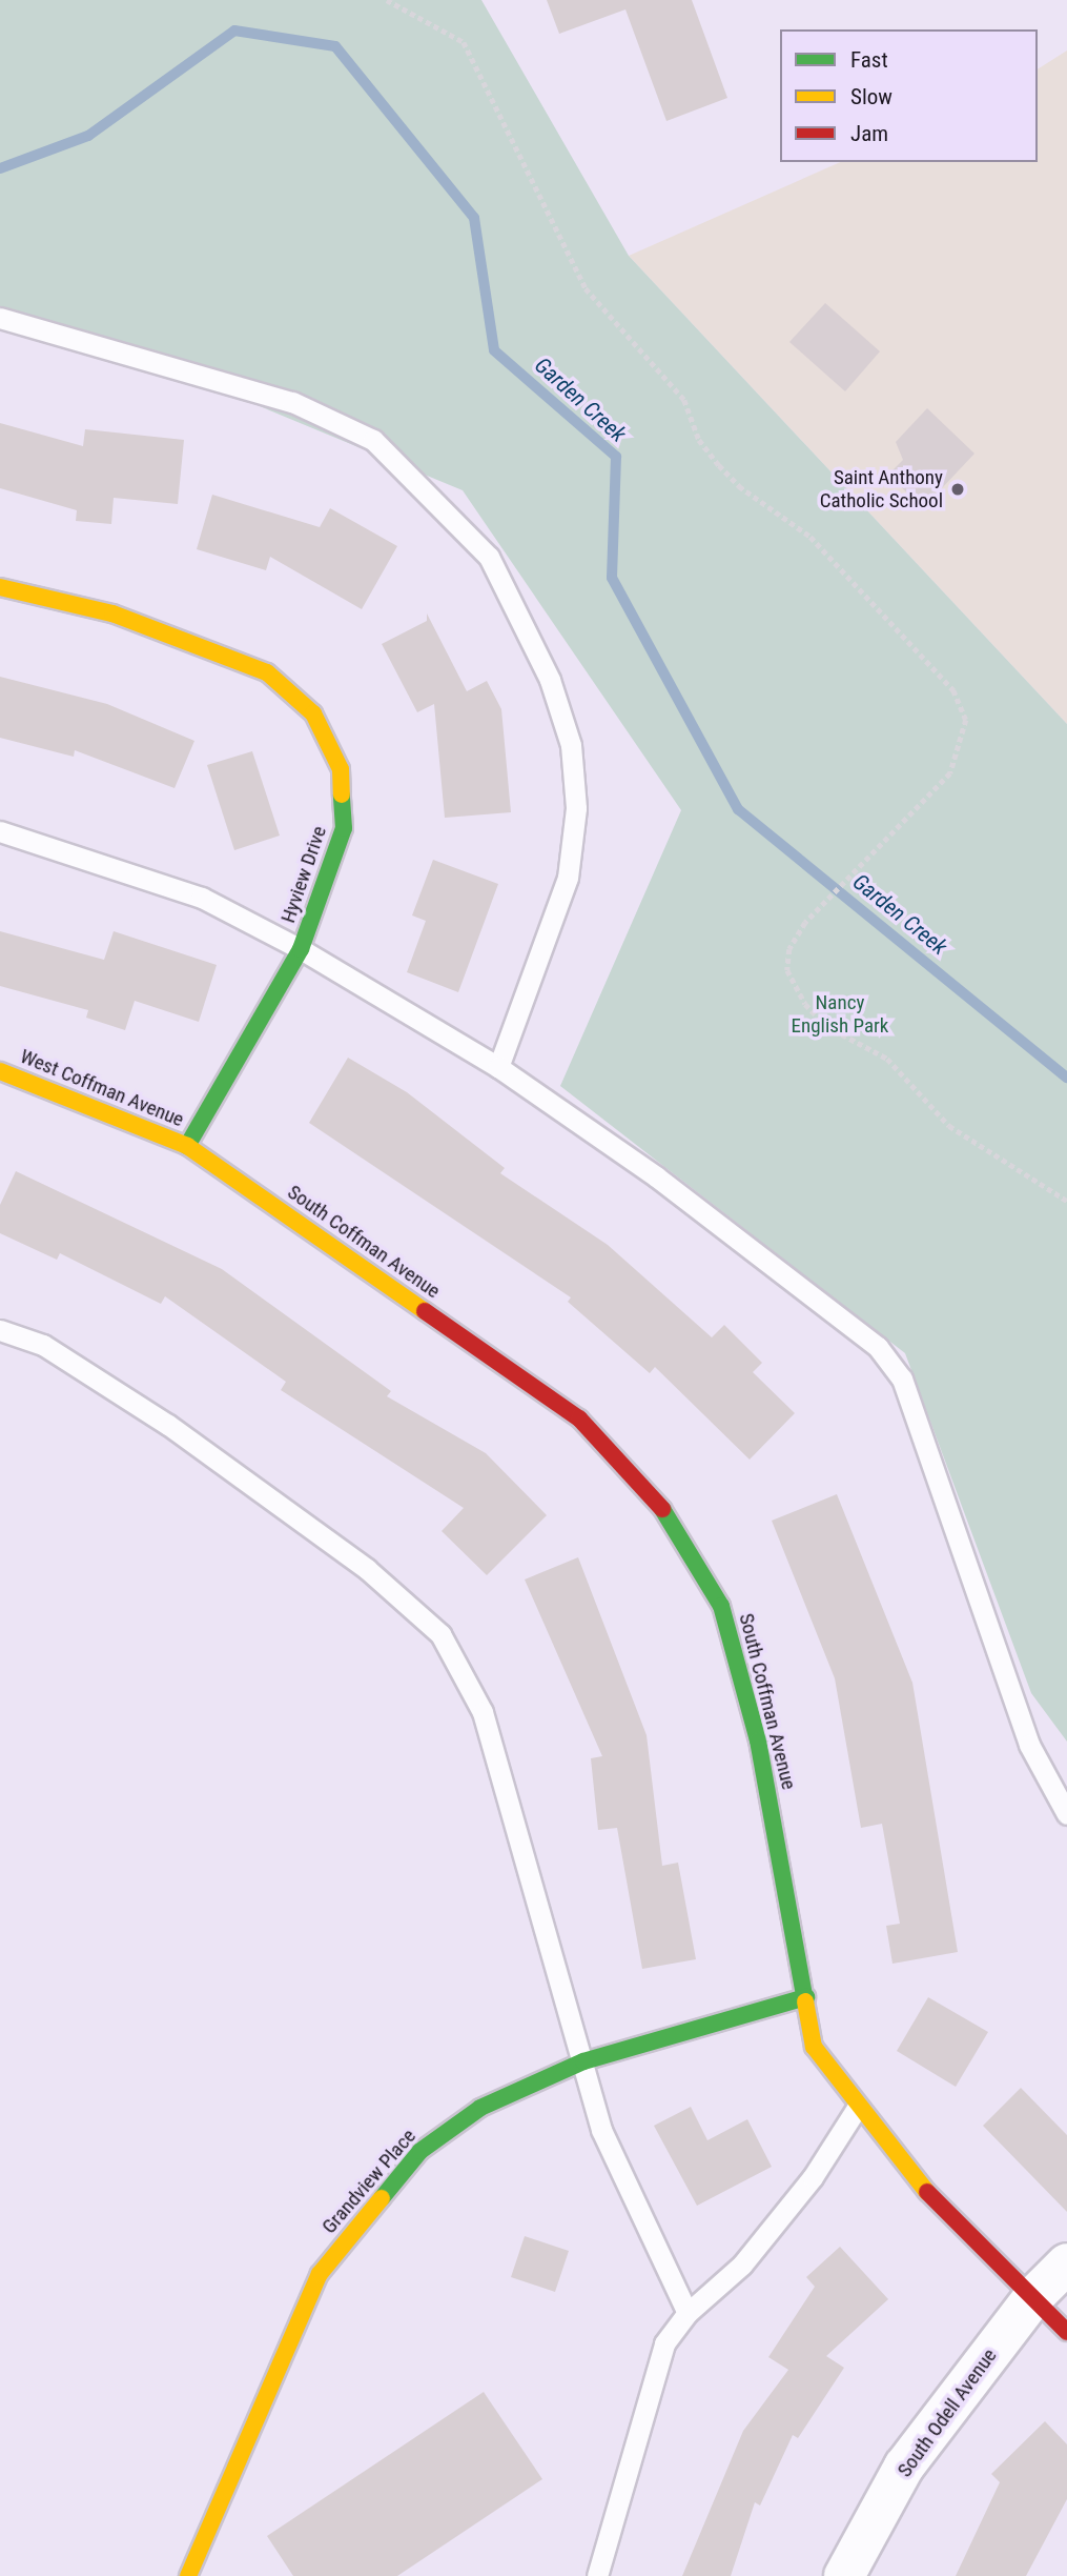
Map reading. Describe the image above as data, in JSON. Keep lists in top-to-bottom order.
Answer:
{
  "streets": {
    "street": [
      "Hyview Drive",
      "West Coffman Avenue",
      "South Coffman Avenue",
      "Grandview Place",
      "South Odell Avenue"
    ]
  },
  "crossings": [
    ["Hyview Drive", "West Coffman Avenue"],
    ["Hyview Drive", "South Coffman Avenue"],
    ["West Coffman Avenue", "South Coffman Avenue"],
    ["South Coffman Avenue", "Grandview Place"],
    ["South Coffman Avenue", "South Odell Avenue"]
  ],
  "water": ["Garden Creek"],
  "parks": ["Nancy English Park"],
  "places": ["Saint Anthony Catholic School"],
  "legend": ["Fast", "Slow", "Jam"]
}
